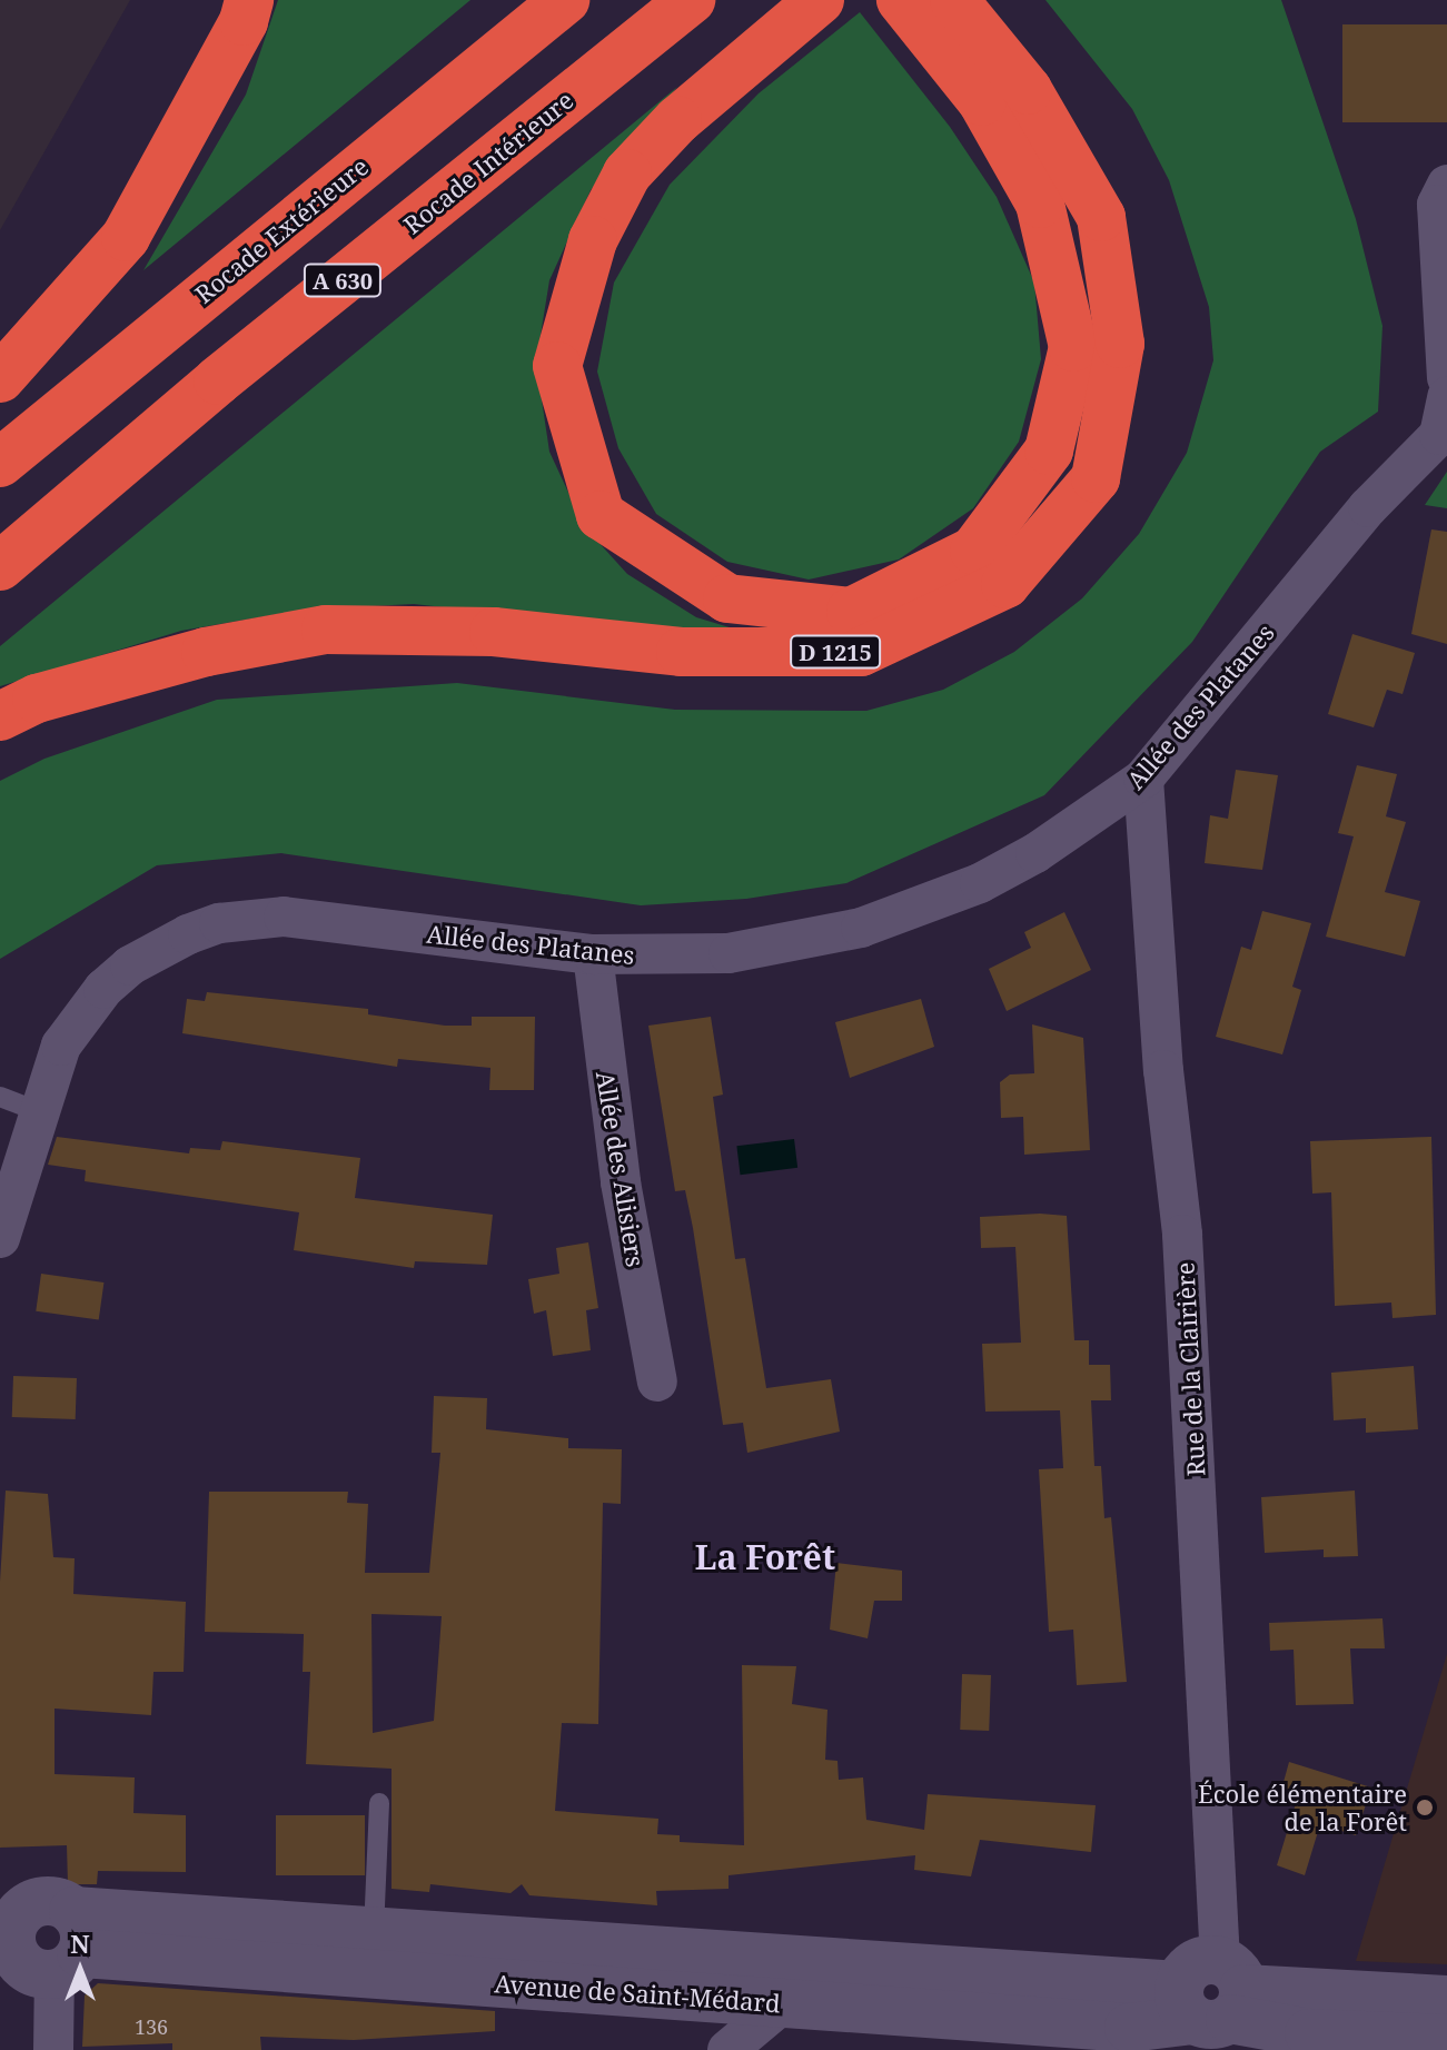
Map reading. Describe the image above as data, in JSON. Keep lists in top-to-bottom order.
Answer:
{
  "streets": {
    "highway": [
      "Rocade Intérieure",
      "Rocade Extérieure",
      "A 630",
      "D 1215"
    ],
    "main road": ["Avenue de Saint-Médard"],
    "street": ["Allée des Platanes", "Allée des Alisiers", "Rue de la Clairière"]
  },
  "crossings": [
    ["Allée des Platanes", "Allée des Alisiers"],
    ["Allée des Platanes", "Rue de la Clairière"],
    ["Rue de la Clairière", "Avenue de Saint-Médard"]
  ],
  "districts": ["La Forêt"],
  "places": ["École élémentaire de la Forêt"],
  "house_numbers": ["136"],
  "north": "top"
}
